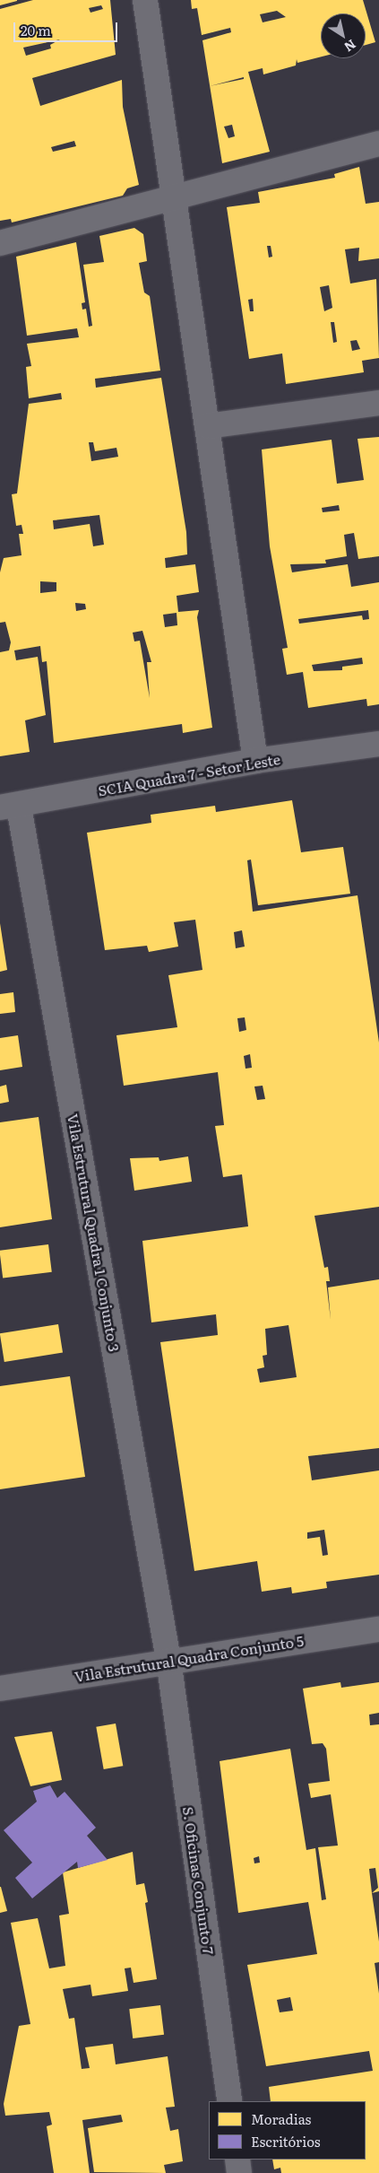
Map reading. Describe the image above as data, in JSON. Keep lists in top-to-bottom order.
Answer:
{
  "streets": {
    "street": [
      "SCIA Quadra 7 - Setor Leste",
      "Vila Estrutural Quadra 1 Conjunto 3",
      "Vila Estrutural Quadra Conjunto 5",
      "S. Oficinas Conjunto 7"
    ]
  },
  "crossings": [
    ["SCIA Quadra 7 - Setor Leste", "Vila Estrutural Quadra 1 Conjunto 3"],
    ["Vila Estrutural Quadra 1 Conjunto 3", "Vila Estrutural Quadra Conjunto 5"],
    ["Vila Estrutural Quadra 1 Conjunto 3", "S. Oficinas Conjunto 7"],
    ["Vila Estrutural Quadra Conjunto 5", "S. Oficinas Conjunto 7"]
  ],
  "legend": ["Moradias", "Escritórios"],
  "scale_bar": "20 m",
  "north": "bottom right"
}
